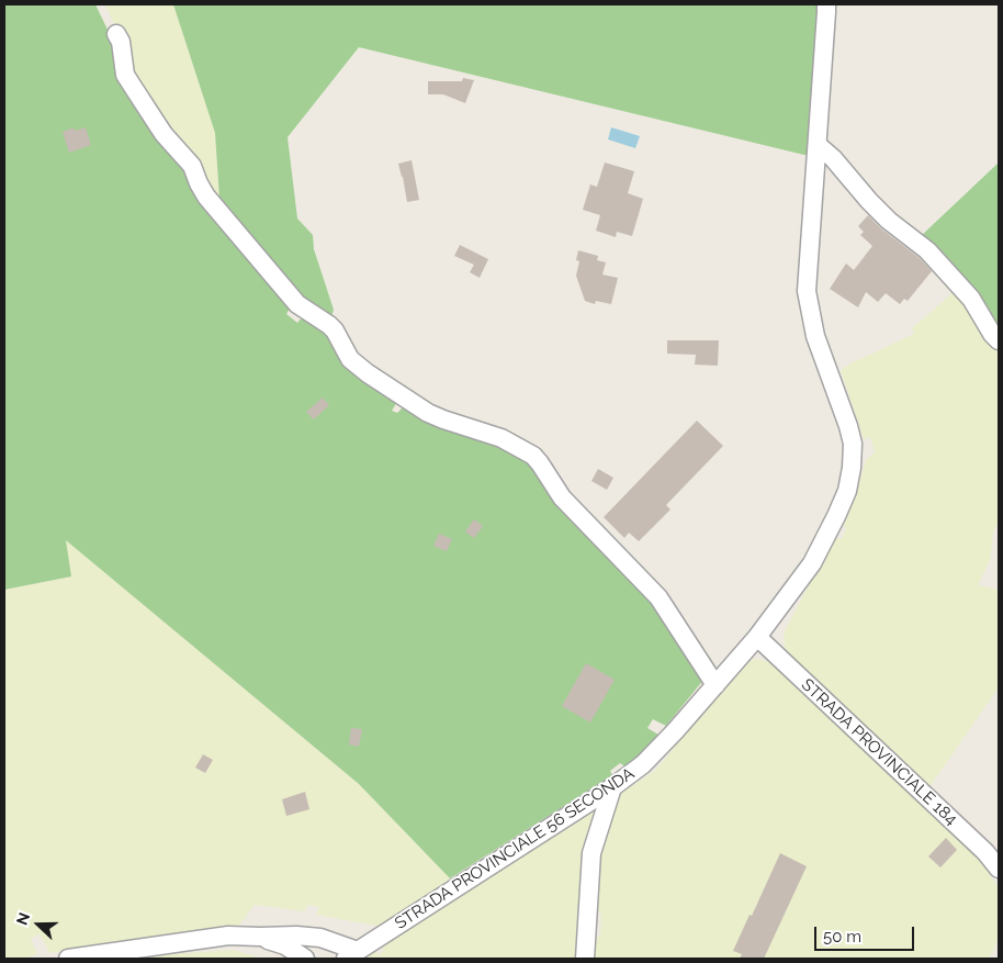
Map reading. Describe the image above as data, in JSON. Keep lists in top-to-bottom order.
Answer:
{
  "streets": {
    "street": ["STRADA PROVINCIALE 184", "STRADA PROVINCIALE 56 SECONDA"]
  },
  "crossings": [
    ["STRADA PROVINCIALE 184", "STRADA PROVINCIALE 56 SECONDA"]
  ],
  "scale_bar": "50 m",
  "north": "left"
}
